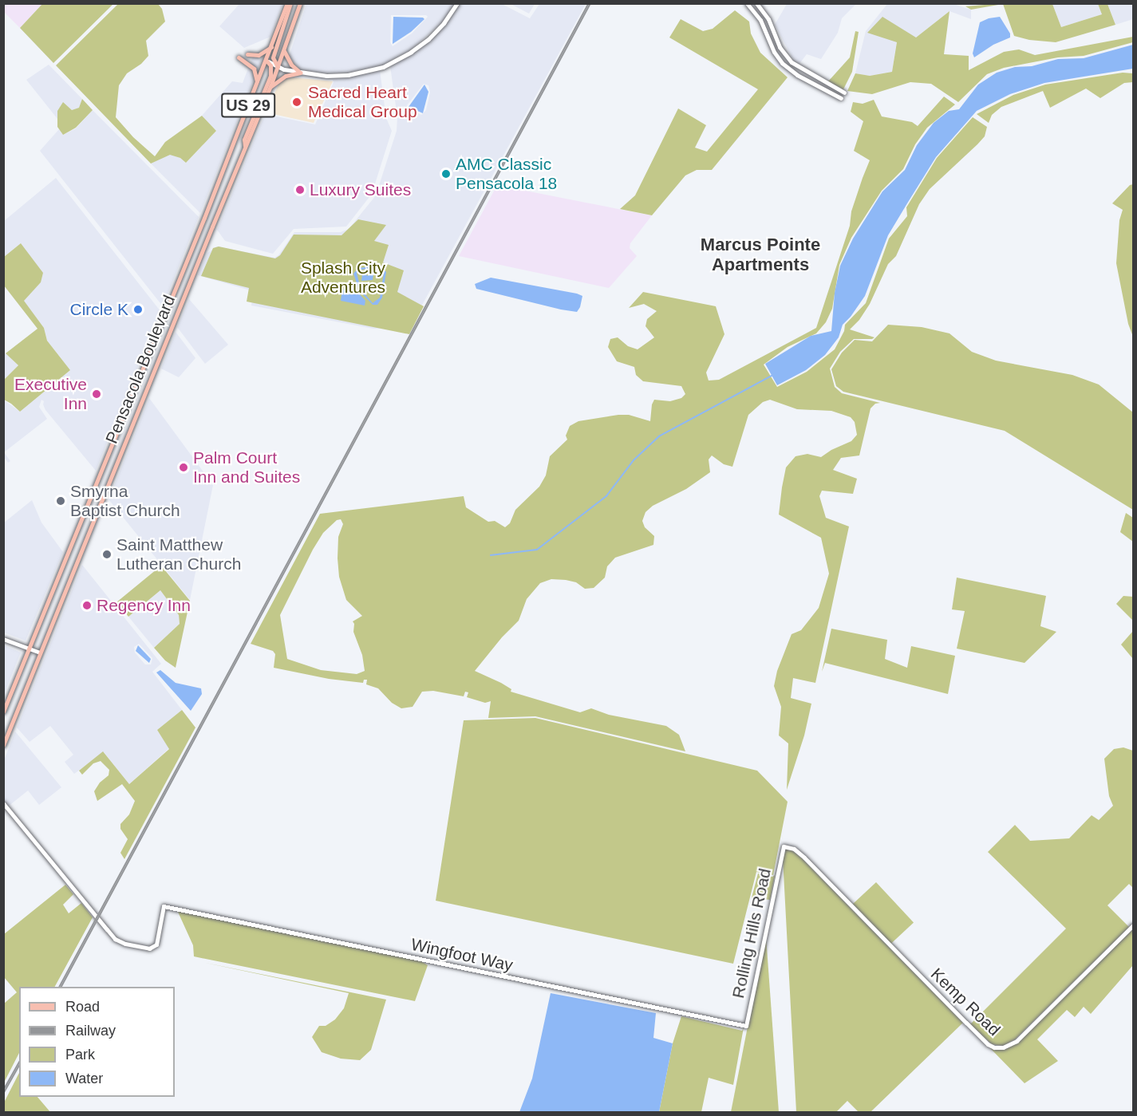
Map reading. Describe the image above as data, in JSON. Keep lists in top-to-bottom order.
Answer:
{
  "streets": {
    "main road": ["US 29", "Pensacola Boulevard"],
    "street": ["Rolling Hills Road", "Wingfoot Way", "Kemp Road"]
  },
  "crossings": [
    ["Rolling Hills Road", "Wingfoot Way"],
    ["Rolling Hills Road", "Kemp Road"]
  ],
  "districts": ["Marcus Pointe Apartments"],
  "parks": ["Splash City Adventures"],
  "places": [
    "Sacred Heart Medical Group",
    "AMC Classic Pensacola 18",
    "Luxury Suites",
    "Circle K",
    "Executive Inn",
    "Palm Court Inn and Suites",
    "Smyrna Baptist Church",
    "Saint Matthew Lutheran Church",
    "Regency Inn"
  ],
  "legend": [
    "Road",
    "Railway",
    "Park",
    "Water"
  ]
}
